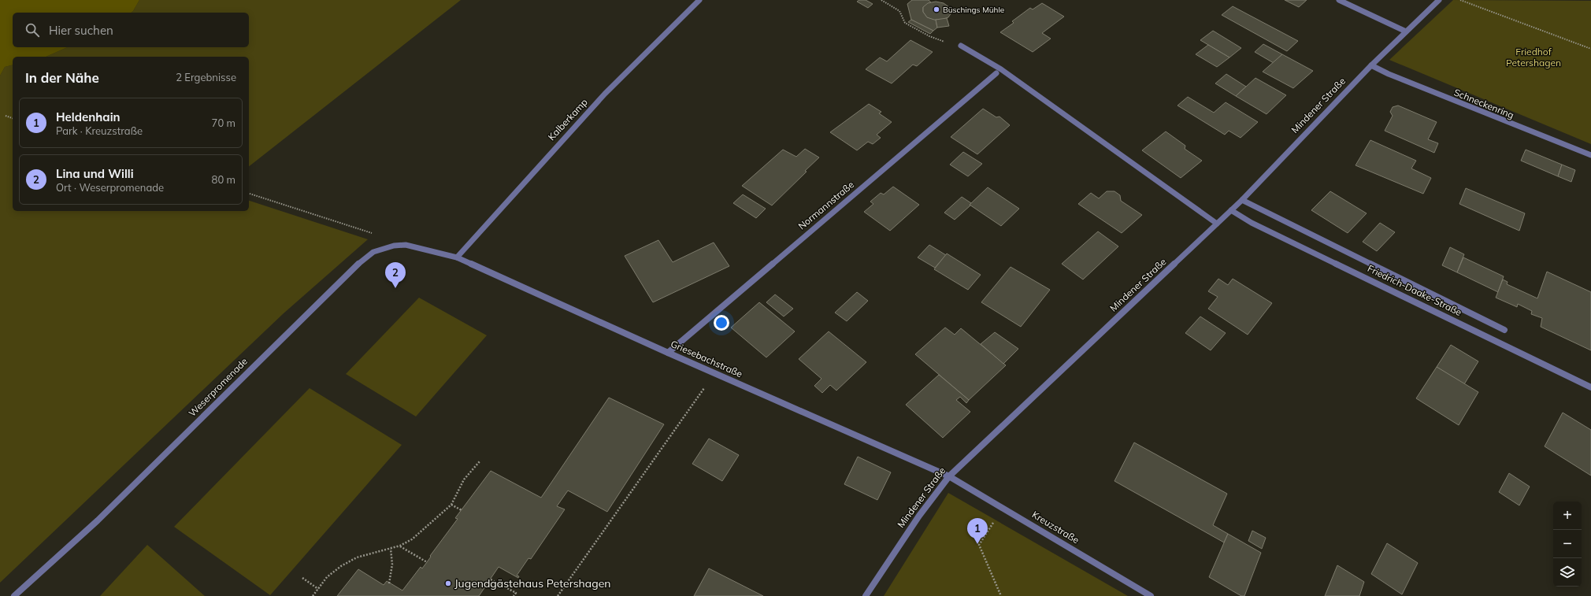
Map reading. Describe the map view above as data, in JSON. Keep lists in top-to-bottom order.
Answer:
{
  "streets": {
    "street": [
      "Schneckenring",
      "Mindener Straße",
      "Kalberkamp",
      "Normannstraße",
      "Friedrich-Daake-Straße",
      "Griesebachstraße",
      "Weserpromenade",
      "Kreuzstraße"
    ]
  },
  "crossings": [
    ["Schneckenring", "Mindener Straße"],
    ["Mindener Straße", "Friedrich-Daake-Straße"],
    ["Mindener Straße", "Griesebachstraße"],
    ["Mindener Straße", "Kreuzstraße"],
    ["Kalberkamp", "Griesebachstraße"],
    ["Kalberkamp", "Weserpromenade"],
    ["Normannstraße", "Griesebachstraße"],
    ["Griesebachstraße", "Weserpromenade"],
    ["Griesebachstraße", "Kreuzstraße"]
  ],
  "parks": ["Friedhof Petershagen"],
  "places": ["Büschings Mühle", "Jugendgästehaus Petershagen"],
  "page": {
    "search": "Hier suchen",
    "heading": ["In der Nähe", "2 Ergebnisse"],
    "list": [
      {
        "mark": "1",
        "name": "Heldenhain",
        "note": "Park · Kreuzstraße",
        "value": "70 m"
      },
      {
        "mark": "2",
        "name": "Lina und Willi",
        "note": "Ort · Weserpromenade",
        "value": "80 m"
      }
    ],
    "pins": ["2", "1"],
    "map_buttons": ["+", "−"]
  }
}
